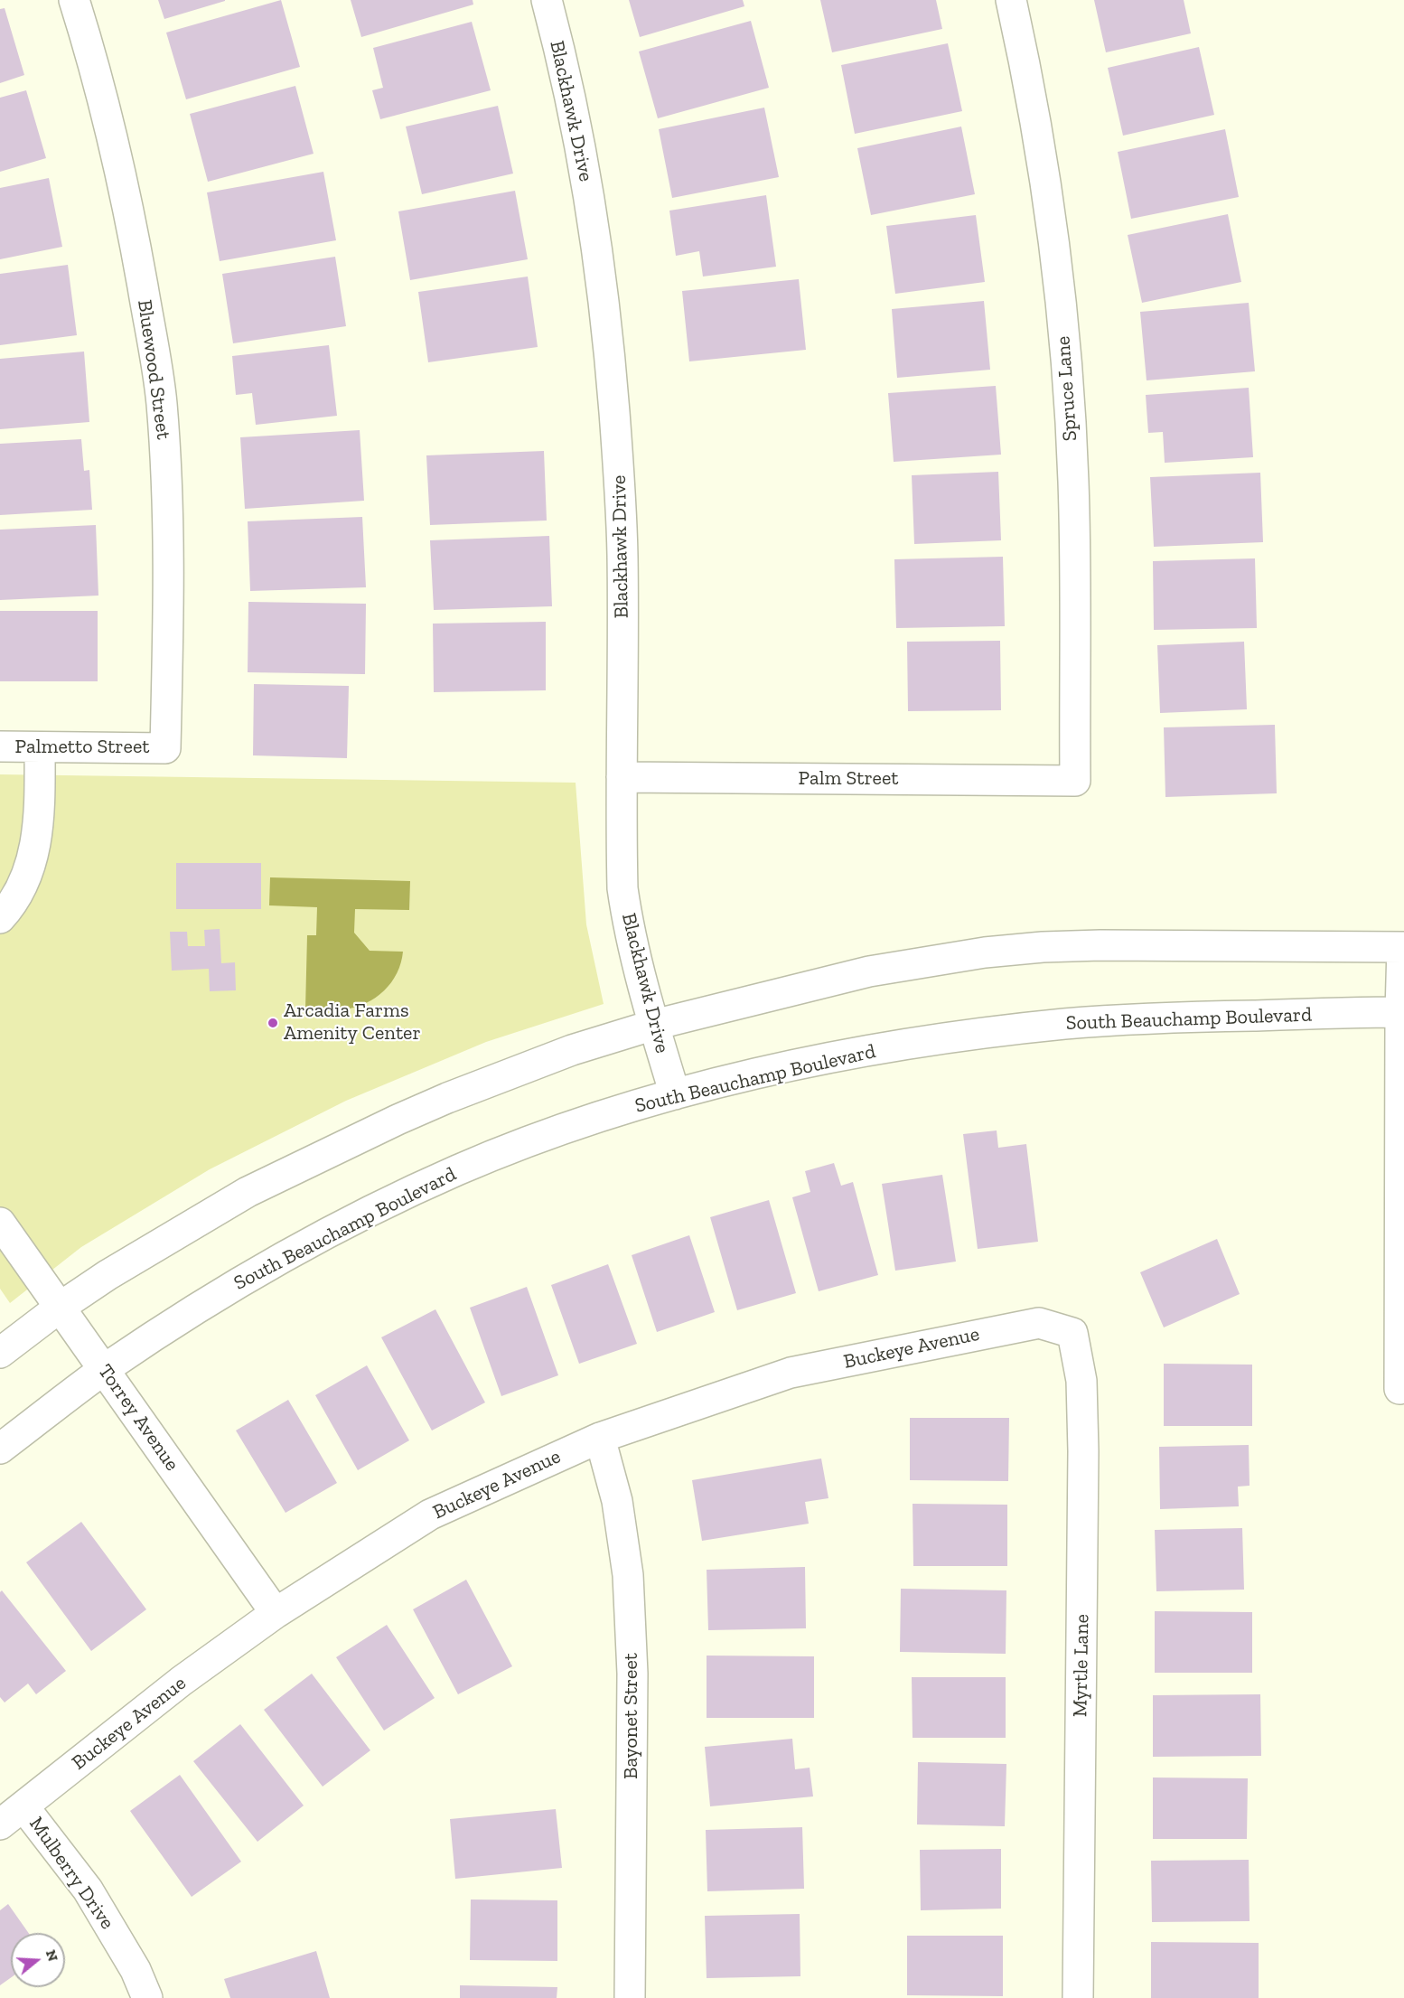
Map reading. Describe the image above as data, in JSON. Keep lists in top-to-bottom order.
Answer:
{
  "streets": {
    "street": [
      "Blackhawk Drive",
      "Bluewood Street",
      "Spruce Lane",
      "Palmetto Street",
      "Palm Street",
      "South Beauchamp Boulevard",
      "Buckeye Avenue",
      "Torrey Avenue",
      "Myrtle Lane",
      "Bayonet Street",
      "Mulberry Drive"
    ]
  },
  "crossings": [
    ["Blackhawk Drive", "Palm Street"],
    ["Blackhawk Drive", "South Beauchamp Boulevard"],
    ["Bluewood Street", "Palmetto Street"],
    ["Spruce Lane", "Palm Street"],
    ["South Beauchamp Boulevard", "Torrey Avenue"],
    ["Buckeye Avenue", "Torrey Avenue"],
    ["Buckeye Avenue", "Myrtle Lane"],
    ["Buckeye Avenue", "Bayonet Street"],
    ["Buckeye Avenue", "Mulberry Drive"]
  ],
  "places": ["Arcadia Farms Amenity Center"],
  "north": "right"
}
